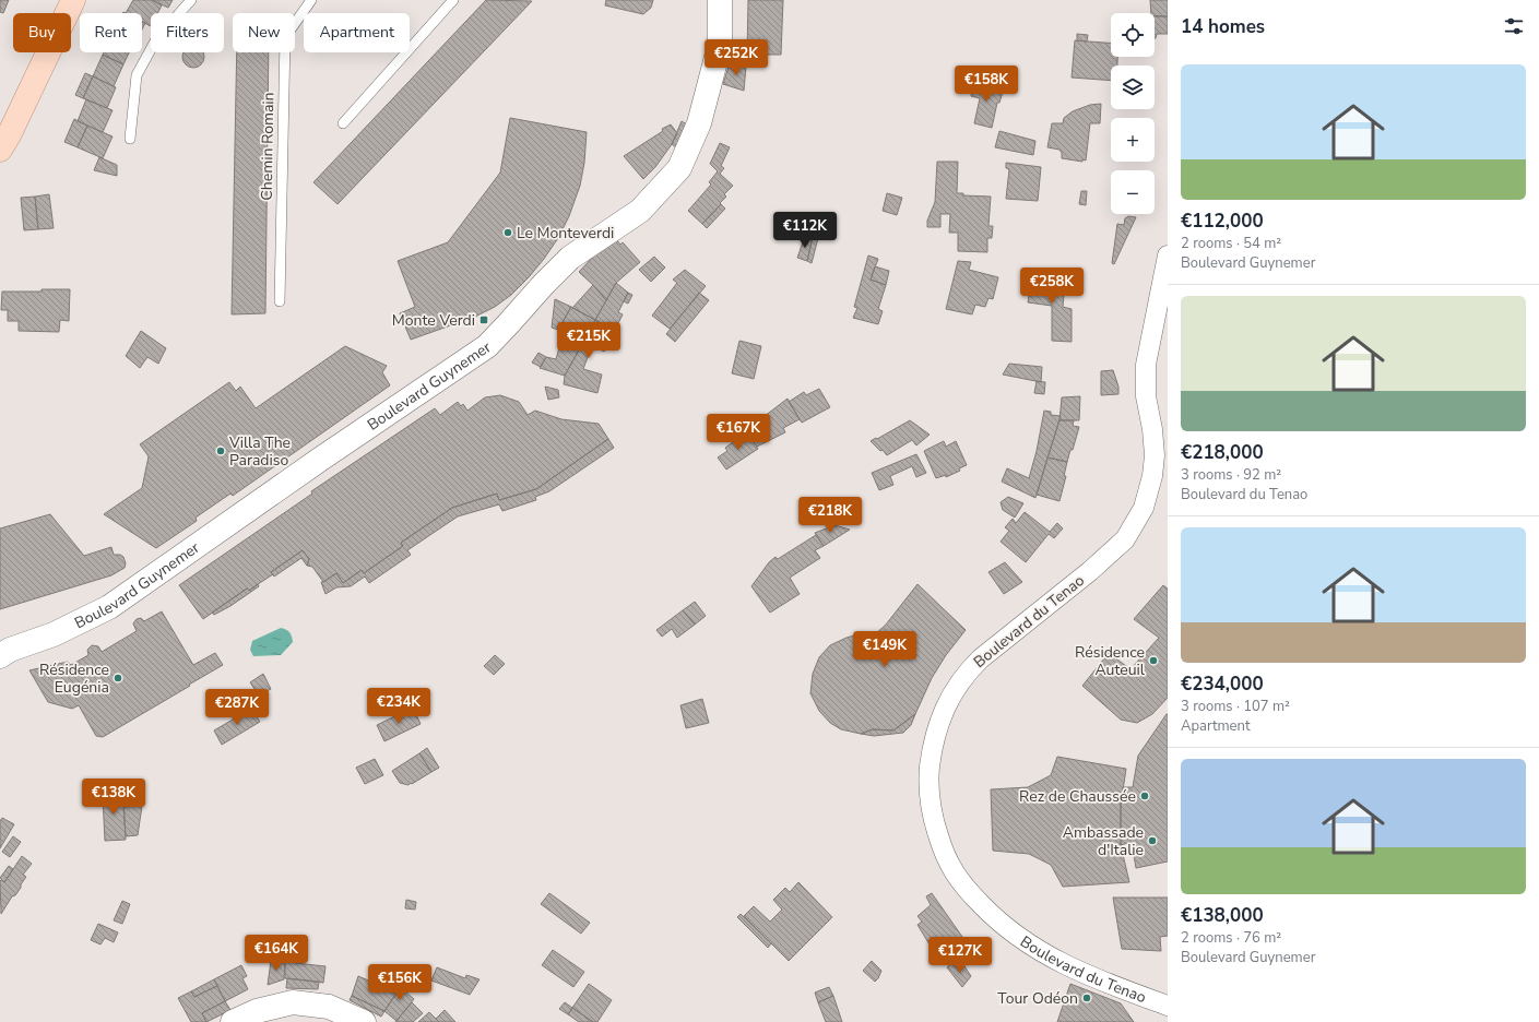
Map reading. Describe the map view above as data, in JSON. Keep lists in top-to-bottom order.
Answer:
{
  "streets": {
    "main road": ["Boulevard Guynemer"],
    "street": ["Boulevard du Tenao"],
    "lane": ["Chemin Romain"]
  },
  "places": {
    "other": [
      "Le Monteverdi",
      "Villa The Paradiso",
      "Résidence Auteuil",
      "Résidence Eugénia",
      "Rez de Chaussée",
      "Ambassade d'Italie",
      "Tour Odéon"
    ],
    "transit": ["Monte Verdi"]
  },
  "page": {
    "heading": "14 homes",
    "map_buttons": ["+", "−"],
    "chip": [
      "Buy",
      "Rent",
      "Filters",
      "New",
      "Apartment"
    ],
    "price": [
      "€252K",
      "€158K",
      "€112K",
      "€258K",
      "€215K",
      "€167K",
      "€218K",
      "€149K",
      "€234K",
      "€287K",
      "€138K",
      "€164K",
      "€127K",
      "€156K"
    ],
    "list": [
      {
        "name": "€112,000",
        "note": "2 rooms · 54 m² · Boulevard Guynemer"
      },
      {
        "name": "€218,000",
        "note": "3 rooms · 92 m² · Boulevard du Tenao"
      },
      {
        "name": "€234,000",
        "note": "3 rooms · 107 m² · Apartment"
      },
      {
        "name": "€138,000",
        "note": "2 rooms · 76 m² · Boulevard Guynemer"
      }
    ]
  }
}
